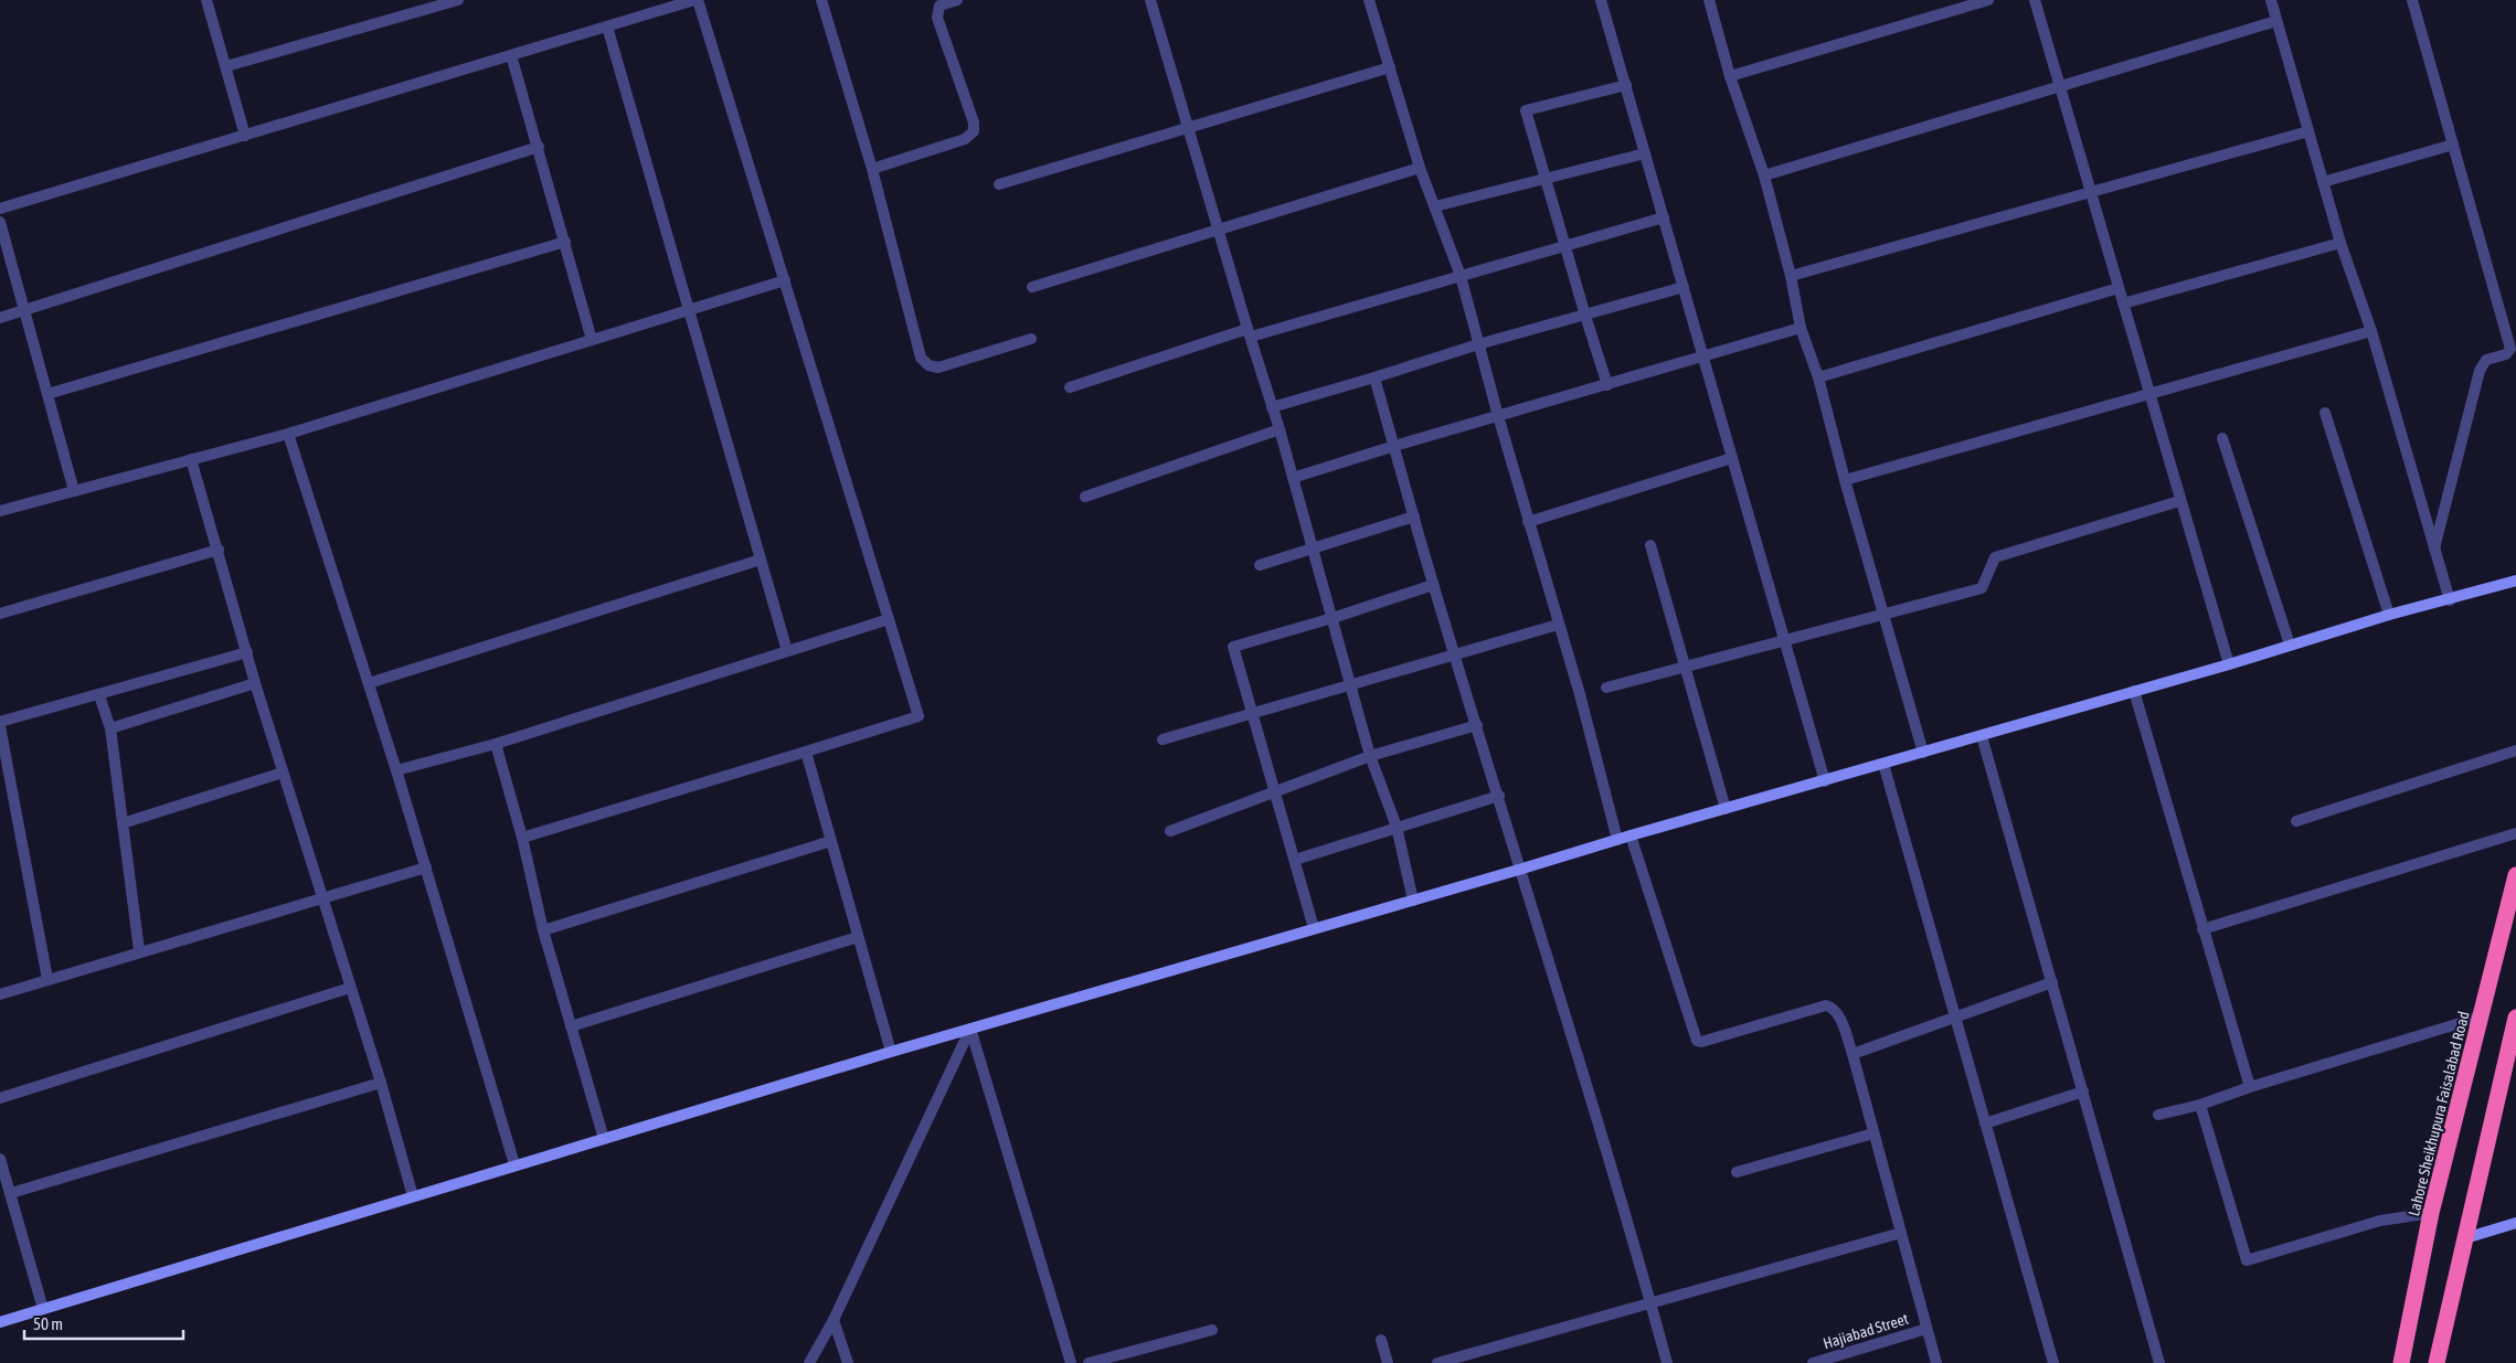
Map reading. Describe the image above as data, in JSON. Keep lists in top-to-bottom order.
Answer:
{
  "streets": {
    "highway": ["Lahore Sheikhupura Faisalabad Road"],
    "street": ["Hajiabad Street"]
  },
  "scale_bar": "50 m"
}
